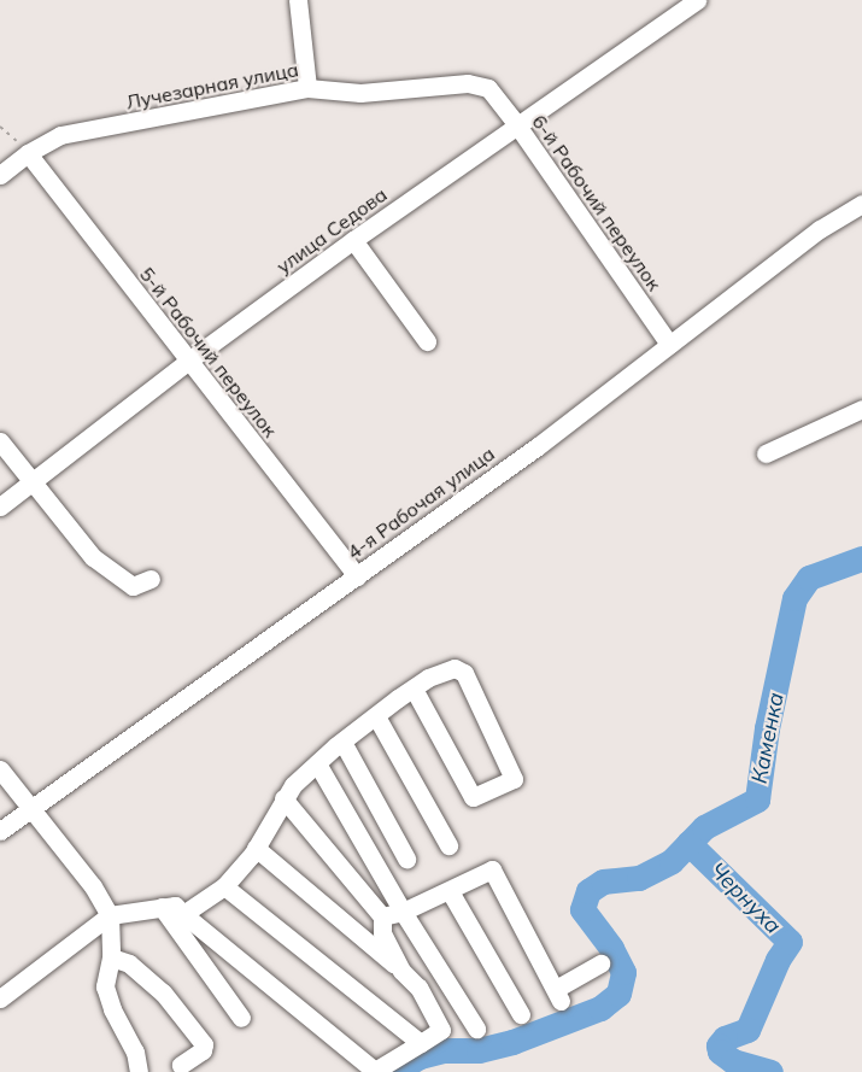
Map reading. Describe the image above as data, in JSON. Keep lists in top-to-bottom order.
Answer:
{
  "streets": {
    "street": [
      "Лучезарная улица",
      "6-й Рабочий переулок",
      "улица Седова",
      "5-й Рабочий переулок",
      "4-я Рабочая улица"
    ]
  },
  "crossings": [
    ["Лучезарная улица", "6-й Рабочий переулок"],
    ["Лучезарная улица", "5-й Рабочий переулок"],
    ["6-й Рабочий переулок", "улица Седова"],
    ["6-й Рабочий переулок", "4-я Рабочая улица"],
    ["улица Седова", "5-й Рабочий переулок"],
    ["5-й Рабочий переулок", "4-я Рабочая улица"]
  ],
  "water": ["Каменка", "Чернуха"]
}
